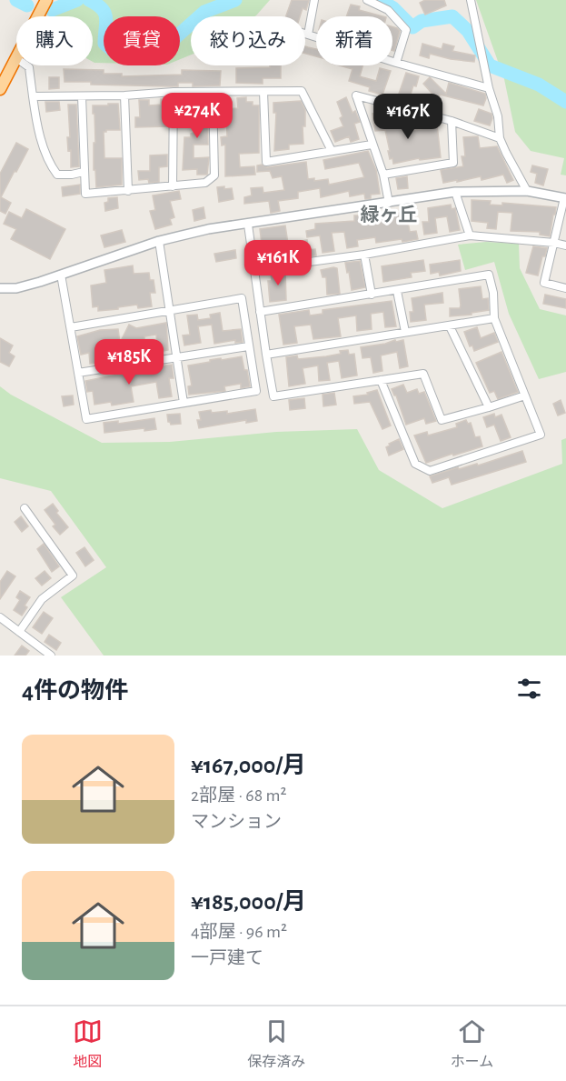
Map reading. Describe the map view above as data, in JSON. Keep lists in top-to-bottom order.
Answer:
{
  "districts": ["緑ヶ丘"],
  "page": {
    "chip": [
      "購入",
      "賃貸",
      "絞り込み",
      "新着"
    ],
    "price": [
      "¥274K",
      "¥167K",
      "¥161K",
      "¥185K"
    ],
    "heading": "4件の物件",
    "list": [
      {
        "name": "¥167,000/月",
        "note": "2部屋 · 68 m² · マンション"
      },
      {
        "name": "¥185,000/月",
        "note": "4部屋 · 96 m² · 一戸建て"
      }
    ],
    "tabs": ["地図", "保存済み", "ホーム"]
  }
}
